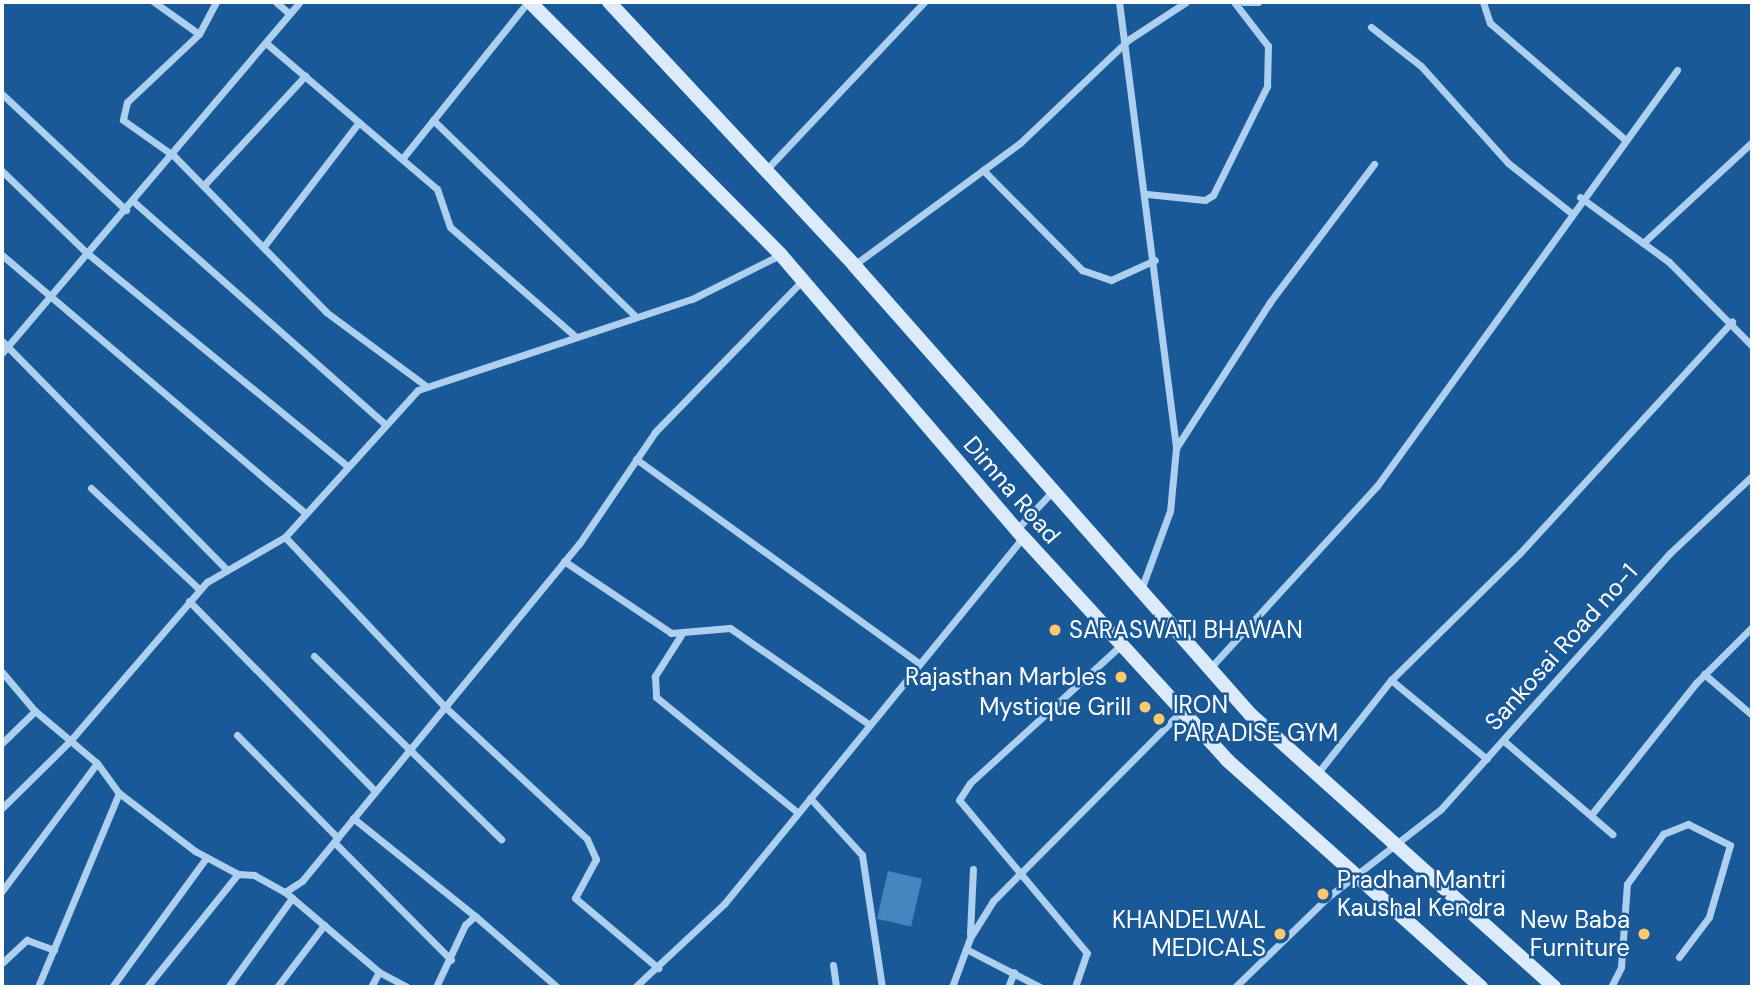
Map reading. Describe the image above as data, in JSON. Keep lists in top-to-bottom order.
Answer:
{
  "streets": {
    "street": ["Dimna Road", "Sankosai Road no-1"]
  },
  "crossings": [
    ["Dimna Road", "Sankosai Road no-1"]
  ],
  "places": [
    "SARASWATI BHAWAN",
    "Rajasthan Marbles",
    "Mystique Grill",
    "IRON PARADISE GYM",
    "Pradhan Mantri Kaushal Kendra",
    "KHANDELWAL MEDICALS",
    "New Baba Furniture"
  ]
}
